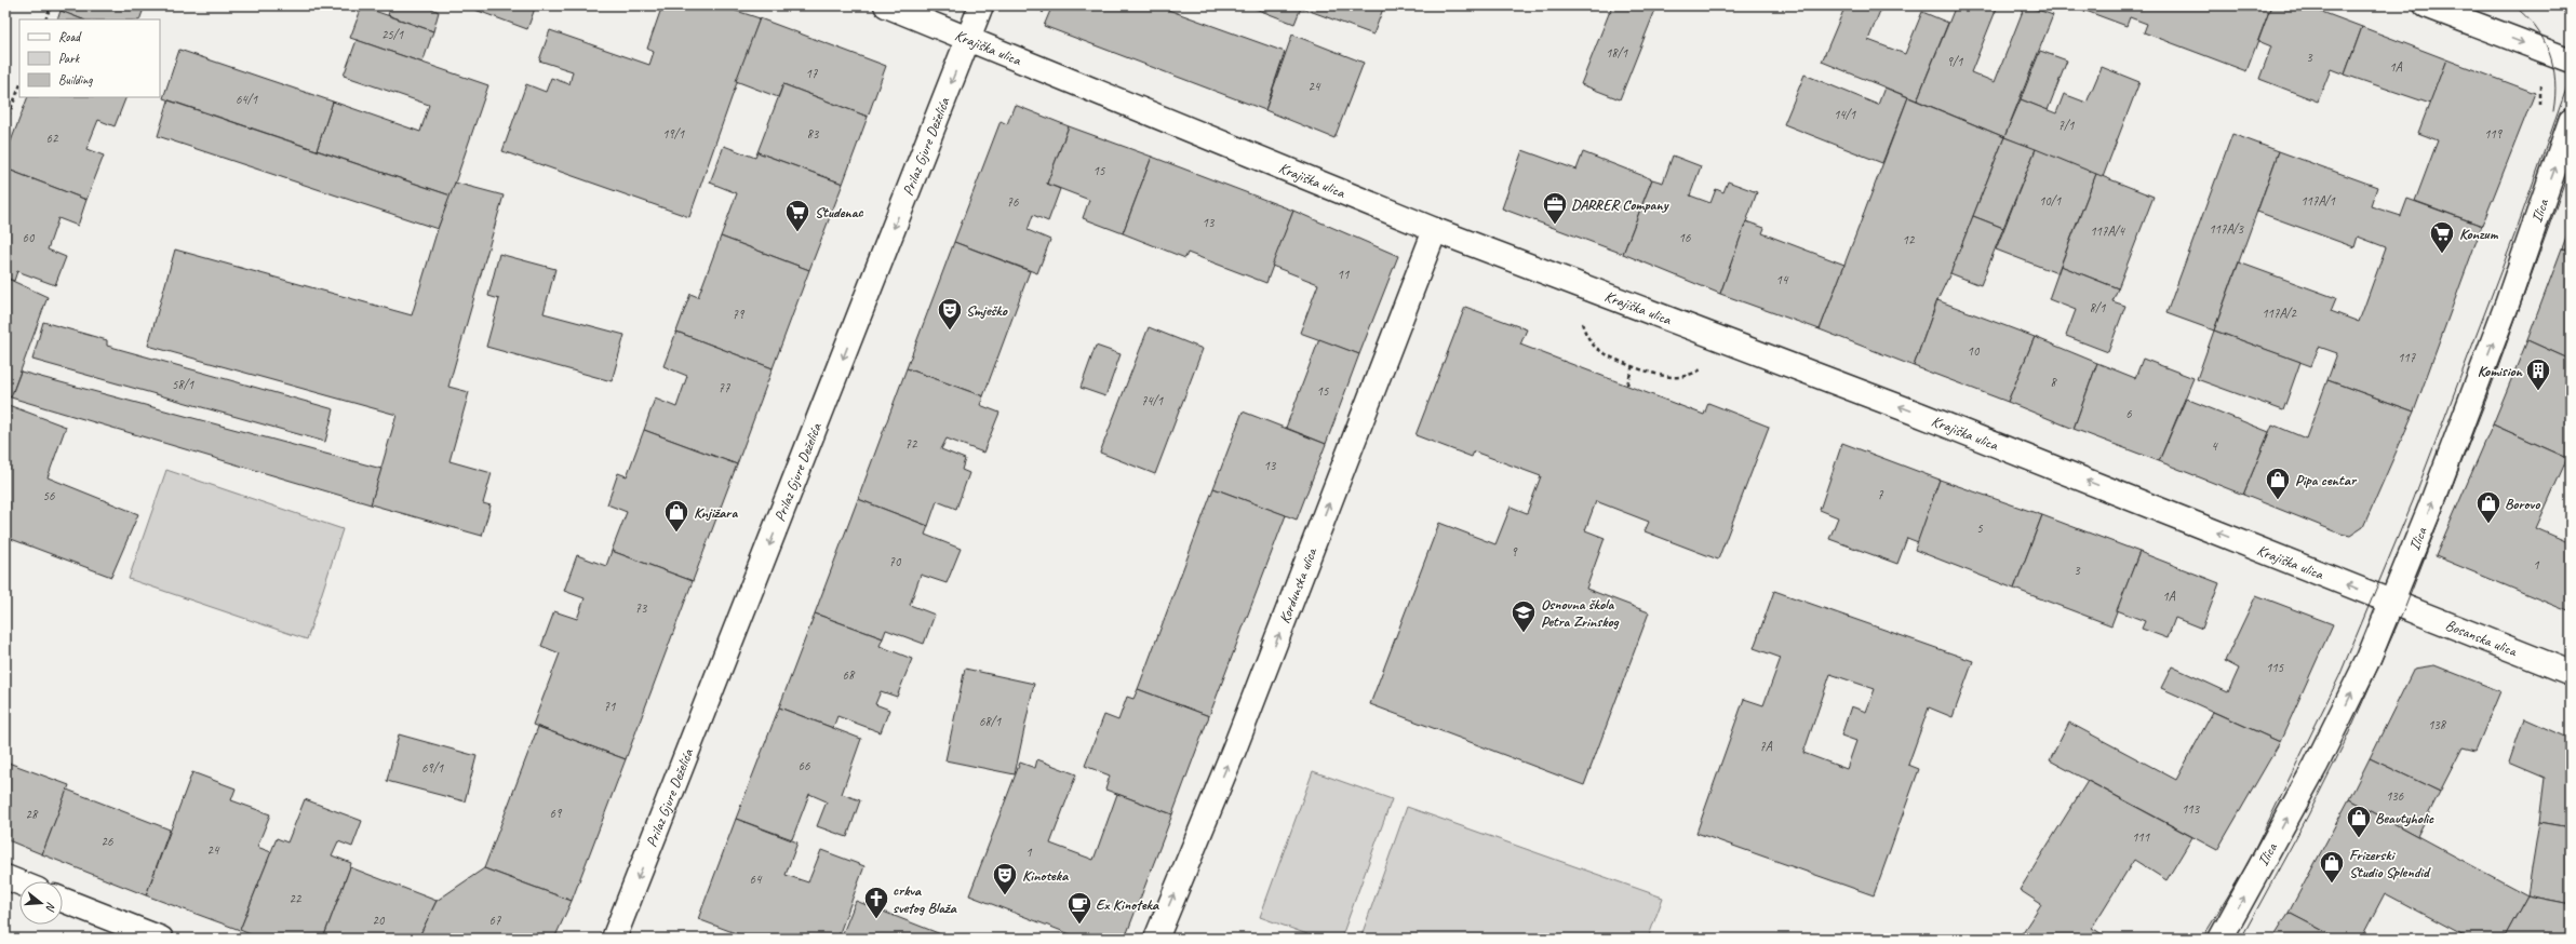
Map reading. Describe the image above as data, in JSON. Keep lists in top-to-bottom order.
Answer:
{
  "streets": {
    "street": [
      "Krajiška ulica",
      "Prilaz Gjure Deželića",
      "Ilica",
      "Kordunska ulica",
      "Bosanska ulica"
    ]
  },
  "crossings": [
    ["Krajiška ulica", "Prilaz Gjure Deželića"],
    ["Krajiška ulica", "Ilica"],
    ["Krajiška ulica", "Kordunska ulica"],
    ["Krajiška ulica", "Bosanska ulica"],
    ["Ilica", "Bosanska ulica"]
  ],
  "one_way": [
    "Krajiška ulica",
    "Prilaz Gjure Deželića",
    "Ilica",
    "Kordunska ulica"
  ],
  "places": {
    "office": ["DARRER Company"],
    "supermarket": ["Studenac", "Konzum"],
    "theatre": ["Smješko", "Kinoteka"],
    "building": ["Komision"],
    "shop": [
      "Pipa centar",
      "Borovo",
      "Knjižara",
      "Beautyholic",
      "Frizerski Studio Splendid"
    ],
    "school or university": ["Osnovna škola Petra Zrinskog"],
    "church": ["crkva svetog Blaža"],
    "cafe": ["Ex Kinoteka"]
  },
  "house_numbers": [
    "25/1",
    "18/1",
    "3",
    "9/1",
    "1A",
    "17",
    "24",
    "64/1",
    "14/1",
    "7/1",
    "19/1",
    "83",
    "119",
    "62",
    "15",
    "10/1",
    "117A/1",
    "76",
    "13",
    "117A/3",
    "117A/4",
    "60",
    "16",
    "12",
    "11",
    "14",
    "8/1",
    "117A/2",
    "79",
    "10",
    "117",
    "8",
    "58/1",
    "77",
    "15",
    "74/1",
    "6",
    "72",
    "4",
    "13",
    "7",
    "56",
    "5",
    "9",
    "70",
    "1",
    "3",
    "1A",
    "73",
    "115",
    "68",
    "71",
    "68/1",
    "138",
    "7A",
    "66",
    "69/1",
    "136",
    "113",
    "69",
    "28",
    "111",
    "26",
    "24",
    "1",
    "64",
    "22",
    "20",
    "67"
  ],
  "legend": ["Road", "Park", "Building"],
  "north": "right"
}
